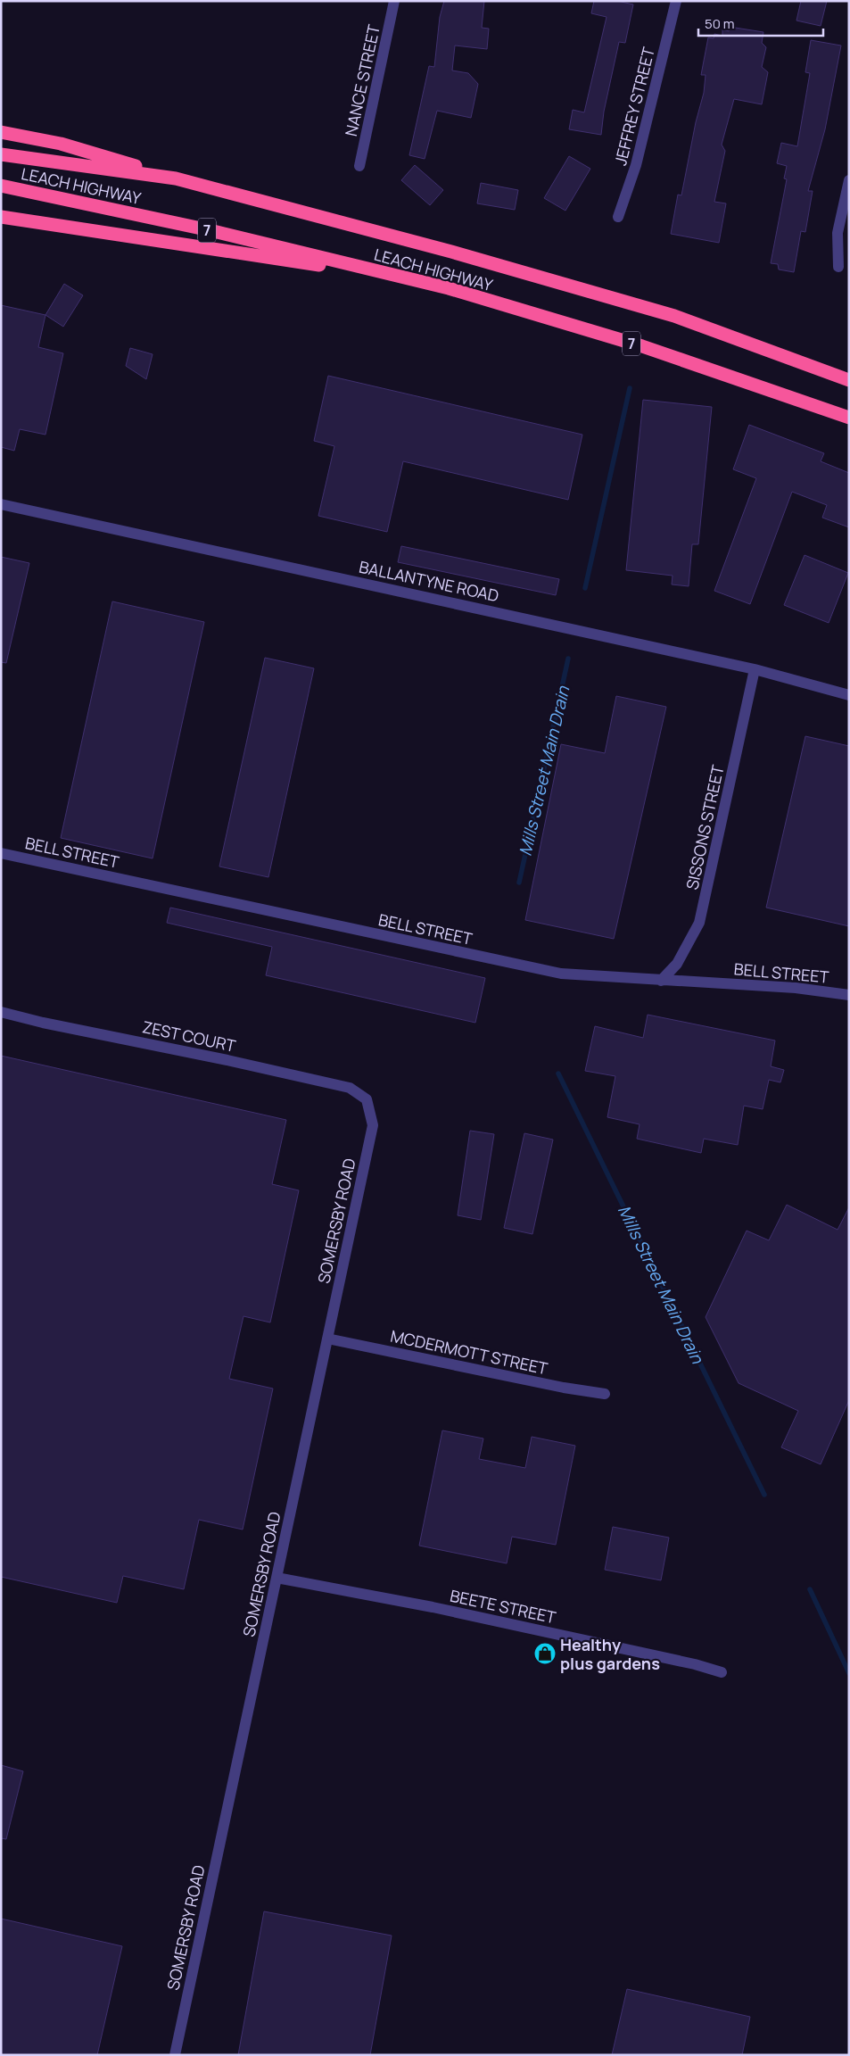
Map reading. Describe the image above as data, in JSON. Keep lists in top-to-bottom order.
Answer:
{
  "streets": {
    "highway": ["LEACH HIGHWAY", "7"],
    "street": [
      "NANCE STREET",
      "JEFFREY STREET",
      "BALLANTYNE ROAD",
      "SISSONS STREET",
      "BELL STREET",
      "ZEST COURT",
      "SOMERSBY ROAD",
      "MCDERMOTT STREET",
      "BEETE STREET"
    ]
  },
  "crossings": [
    ["BALLANTYNE ROAD", "SISSONS STREET"],
    ["SISSONS STREET", "BELL STREET"],
    ["ZEST COURT", "SOMERSBY ROAD"],
    ["SOMERSBY ROAD", "MCDERMOTT STREET"],
    ["SOMERSBY ROAD", "BEETE STREET"]
  ],
  "water": ["Mills Street Main Drain"],
  "places": {
    "shop": ["Healthy plus gardens"]
  },
  "scale_bar": "50 m"
}
